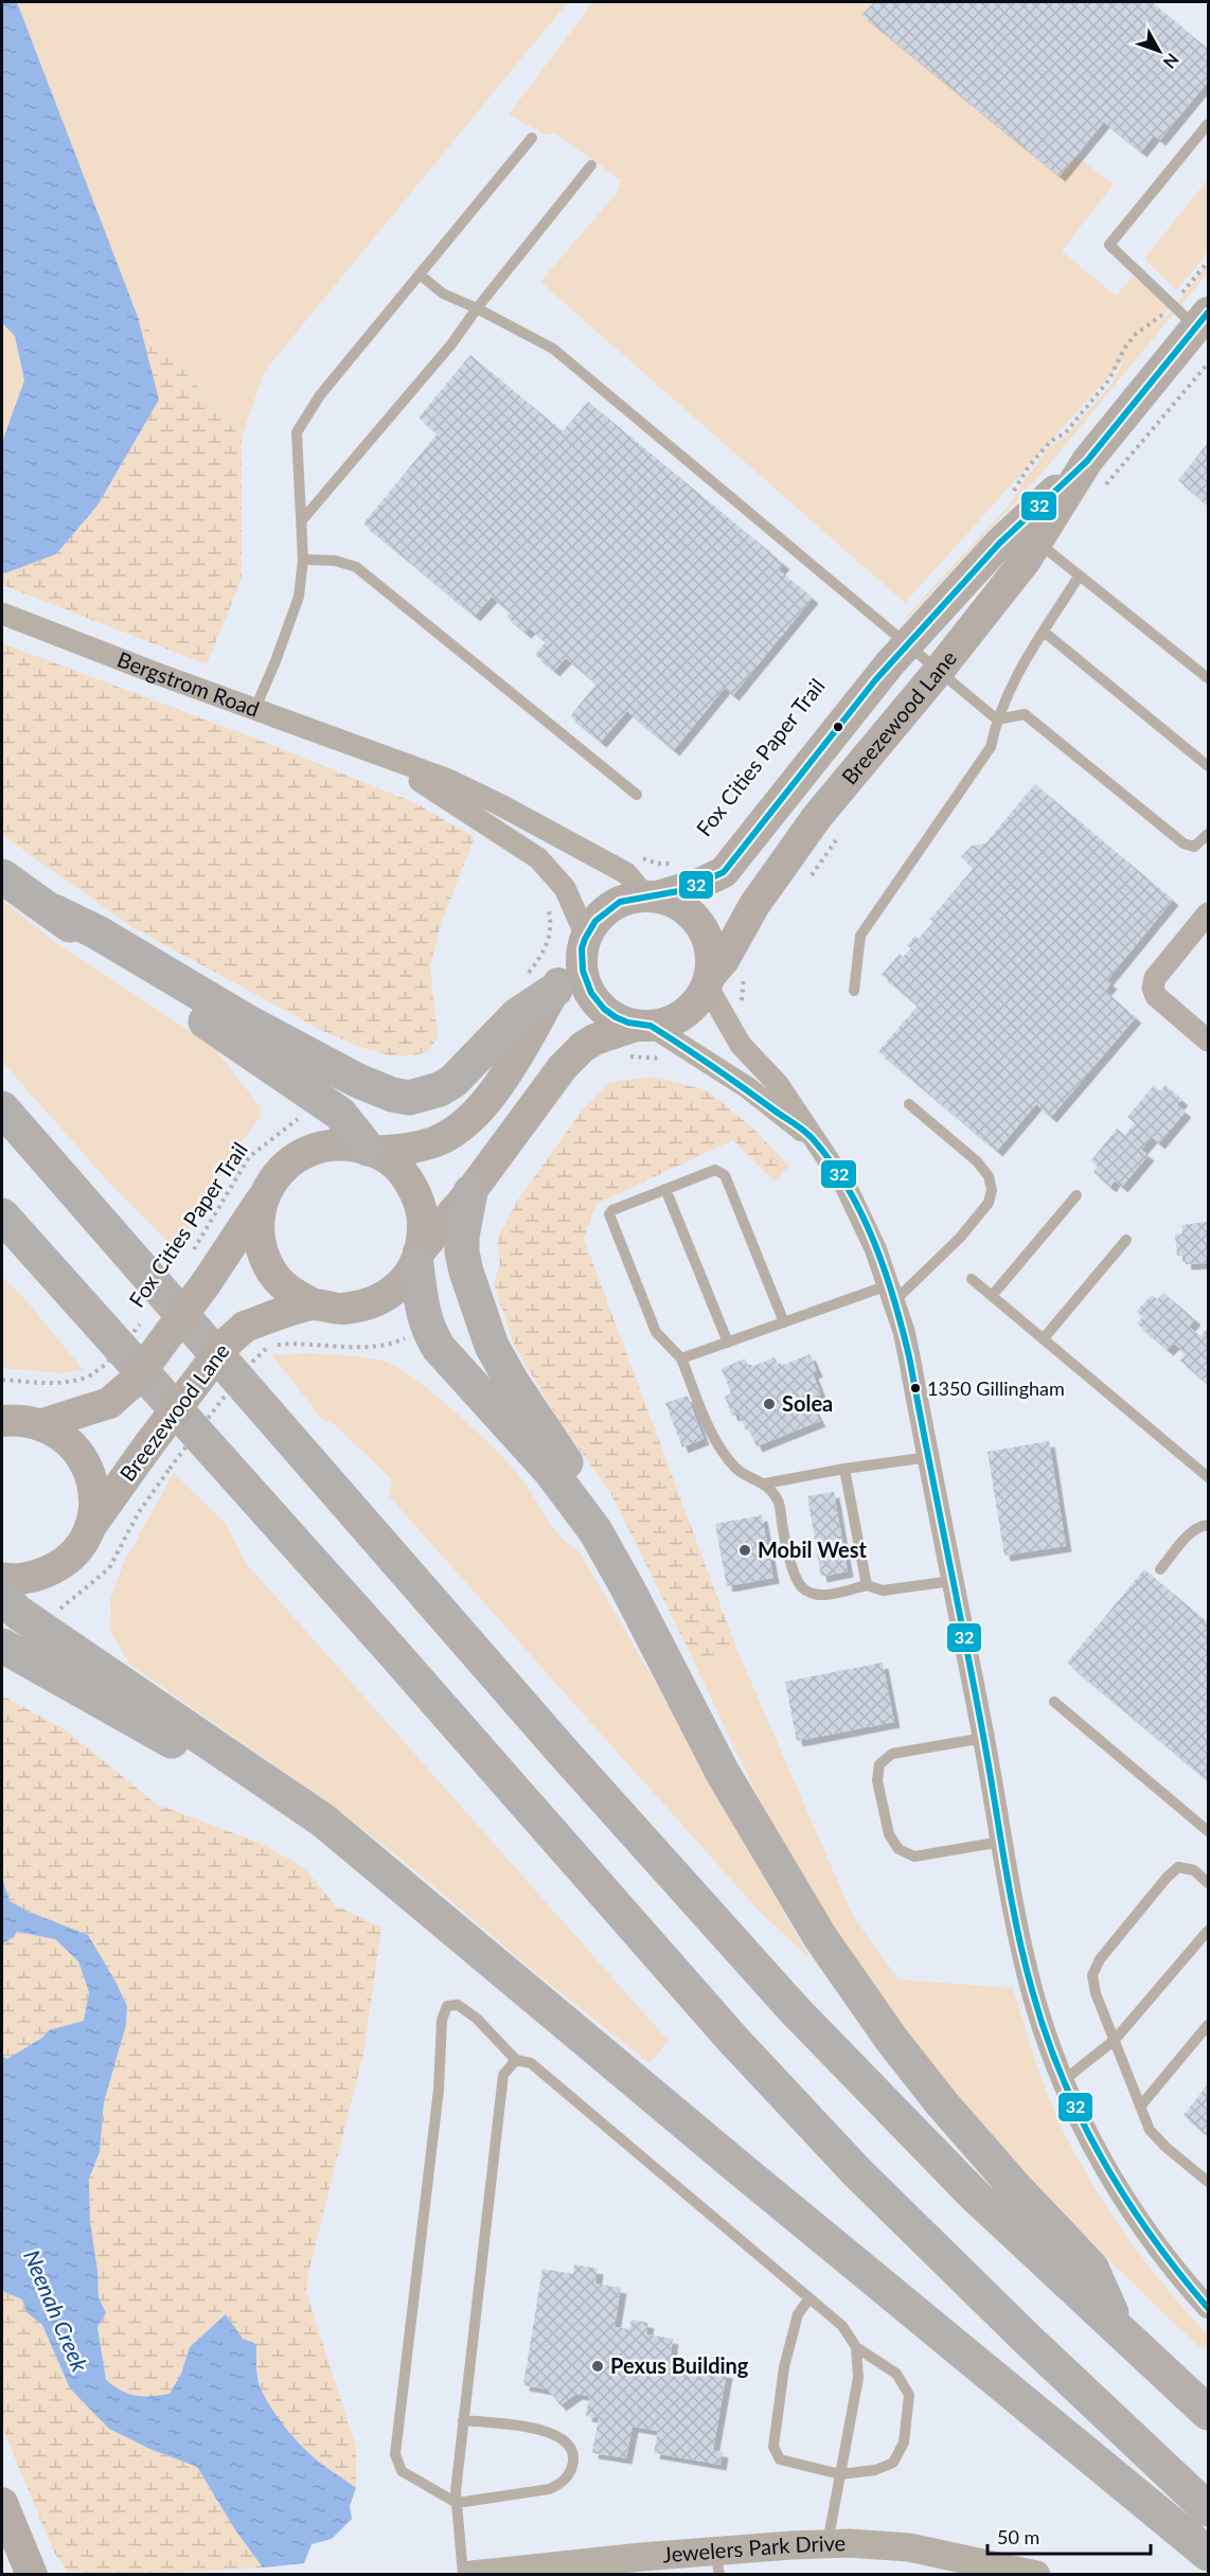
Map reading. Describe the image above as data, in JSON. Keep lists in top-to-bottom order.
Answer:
{
  "streets": {
    "main road": ["Breezewood Lane"],
    "street": ["Bergstrom Road", "Jewelers Park Drive"],
    "path": ["Fox Cities Paper Trail"]
  },
  "crossings": [
    ["Bergstrom Road", "Breezewood Lane"]
  ],
  "water": ["Neenah Creek"],
  "places": [
    "1350 Gillingham",
    "Solea",
    "Mobil West",
    "Pexus Building"
  ],
  "lines": ["transit line 32"],
  "scale_bar": "50 m",
  "north": "bottom right"
}
